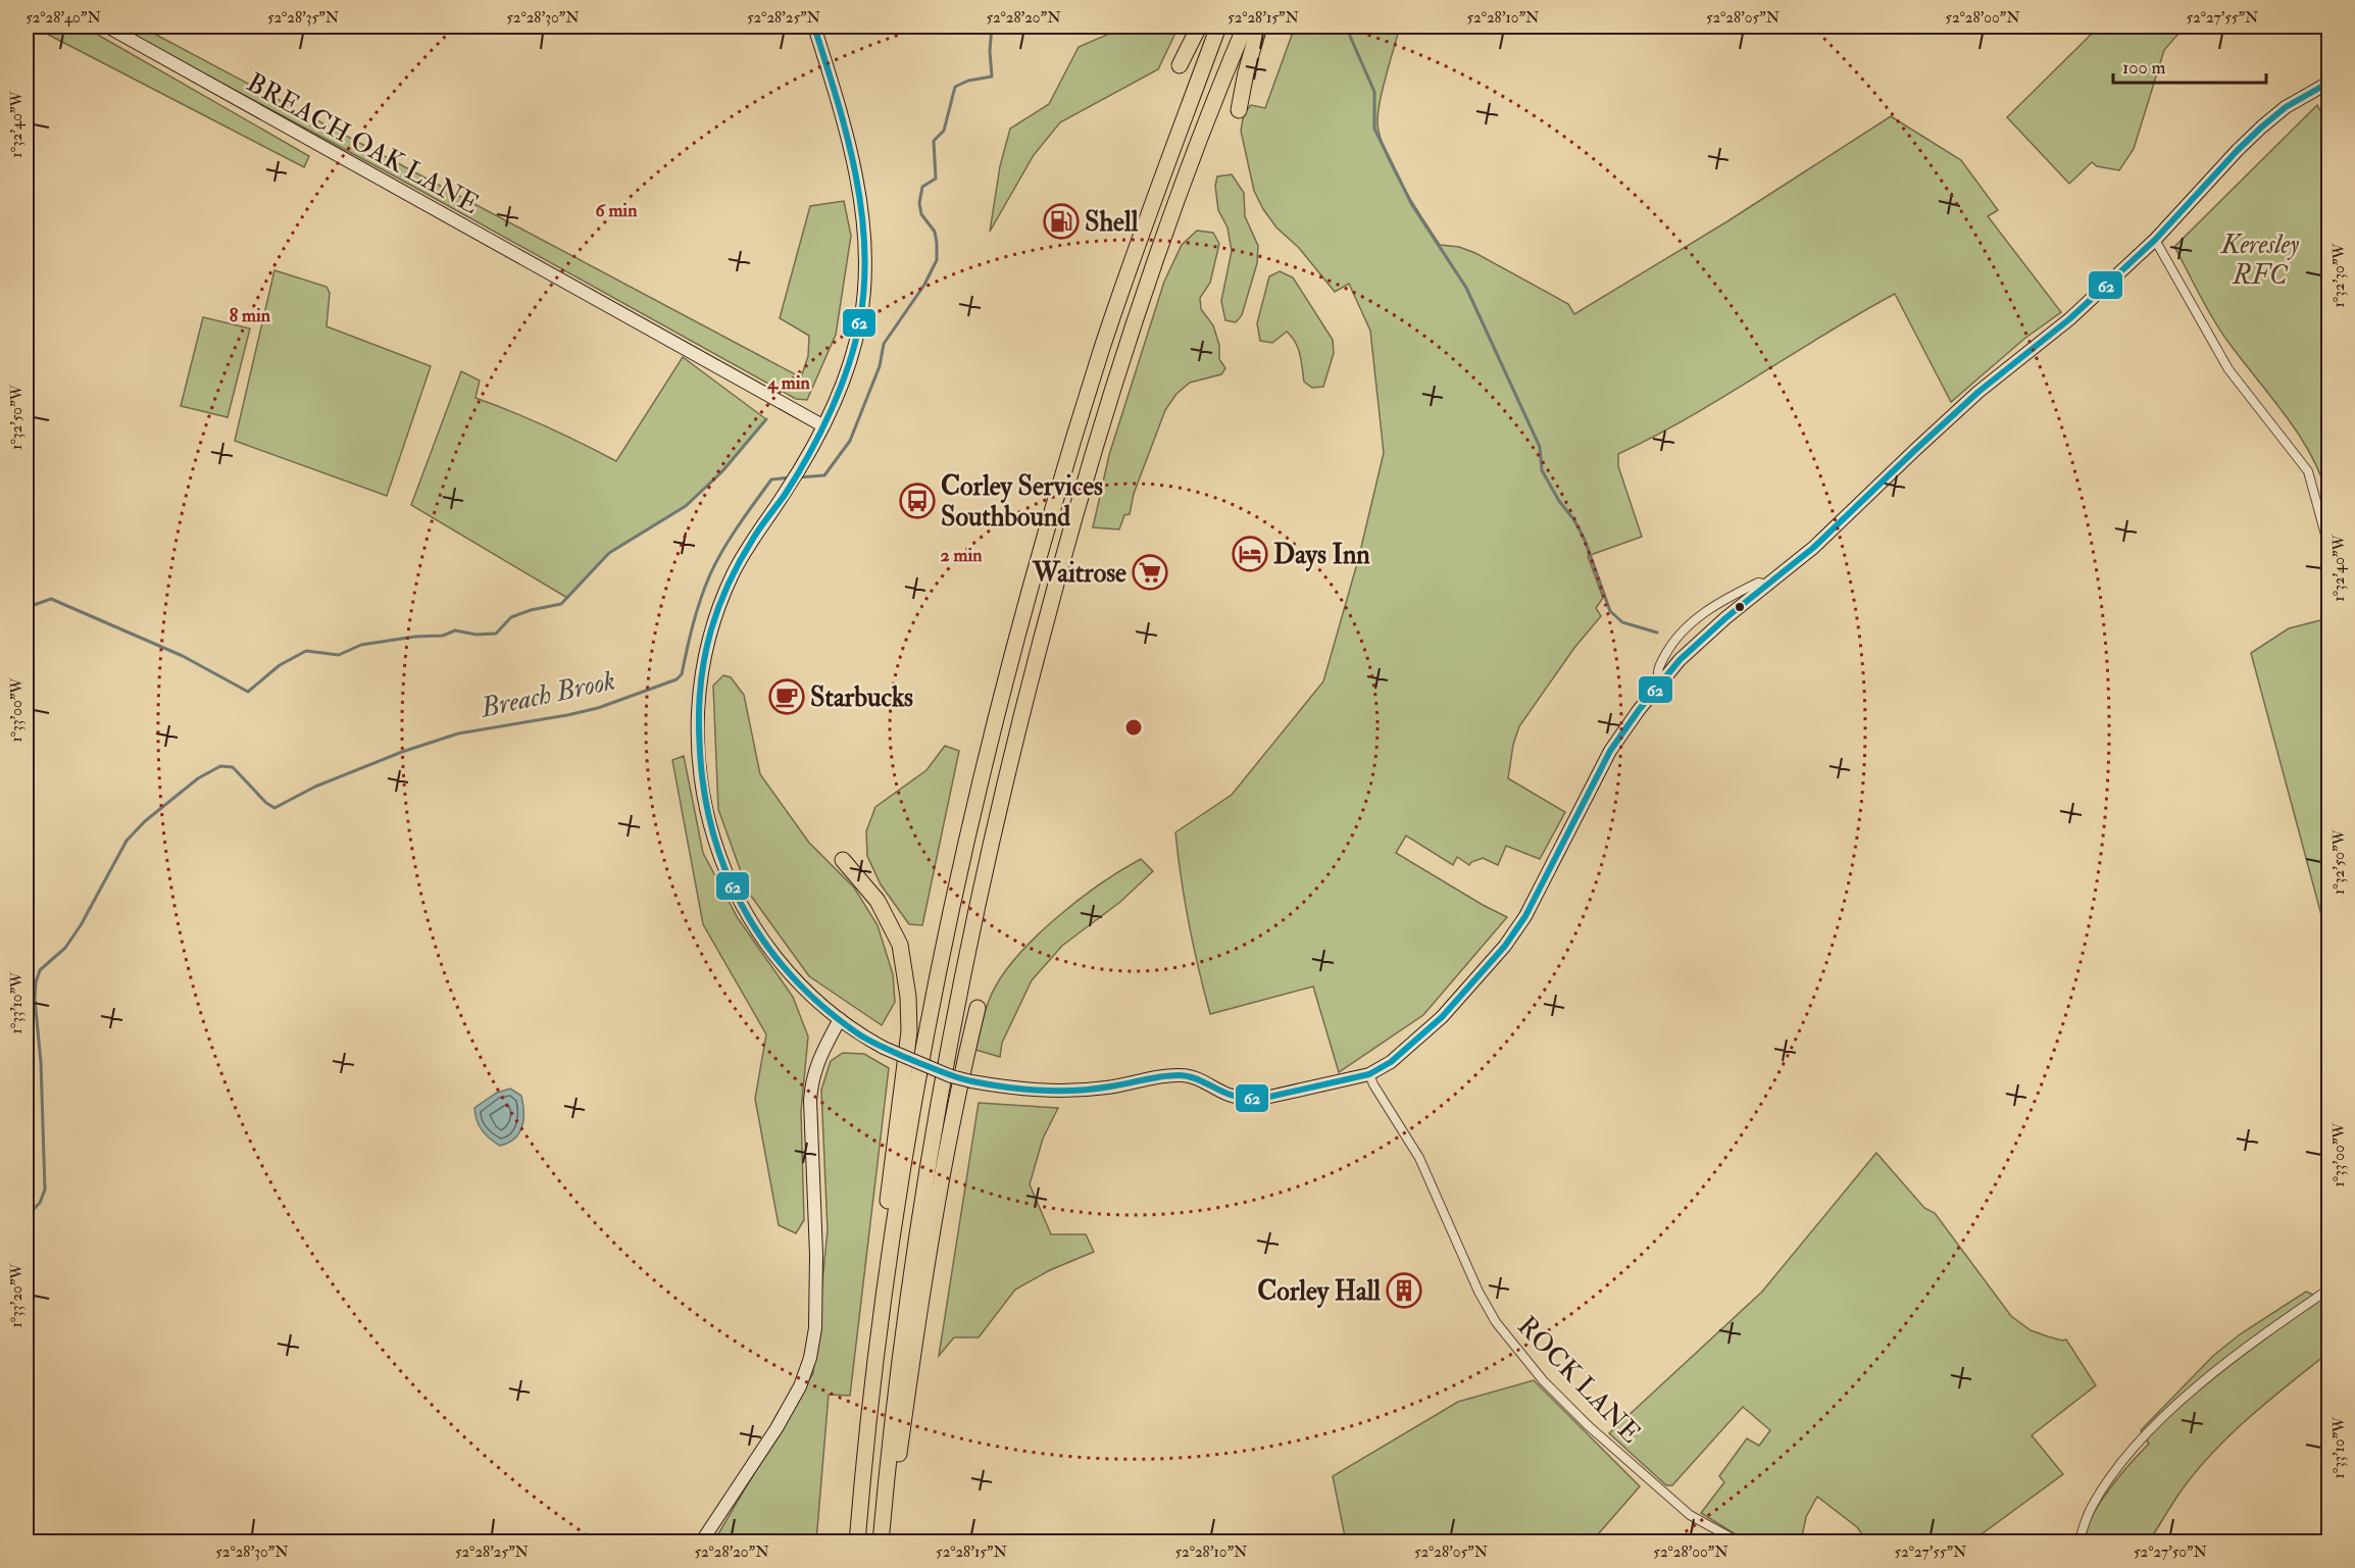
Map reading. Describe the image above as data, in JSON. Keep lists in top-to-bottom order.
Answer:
{
  "streets": {
    "street": ["BREACH OAK LANE", "ROCK LANE"]
  },
  "water": ["Breach Brook"],
  "parks": ["Keresley RFC"],
  "places": {
    "fuel station": ["Shell"],
    "bus stop": ["Corley Services Southbound"],
    "hotel": ["Days Inn"],
    "supermarket": ["Waitrose"],
    "cafe": ["Starbucks"],
    "building": ["Corley Hall"]
  },
  "lines": ["transit line 62"],
  "scale_bar": "100 m",
  "coordinates": [
    "52°28'40\"N",
    "52°28'35\"N",
    "52°28'30\"N",
    "52°28'25\"N",
    "52°28'20\"N",
    "52°28'15\"N",
    "52°28'10\"N",
    "52°28'05\"N",
    "52°28'00\"N",
    "52°27'55\"N",
    "1°32'40\"W",
    "1°32'30\"W",
    "1°32'50\"W",
    "1°33'00\"W",
    "1°33'10\"W",
    "1°33'20\"W",
    "52°27'50\"N"
  ],
  "rings": [
    "6 min",
    "8 min",
    "4 min",
    "2 min"
  ]
}
